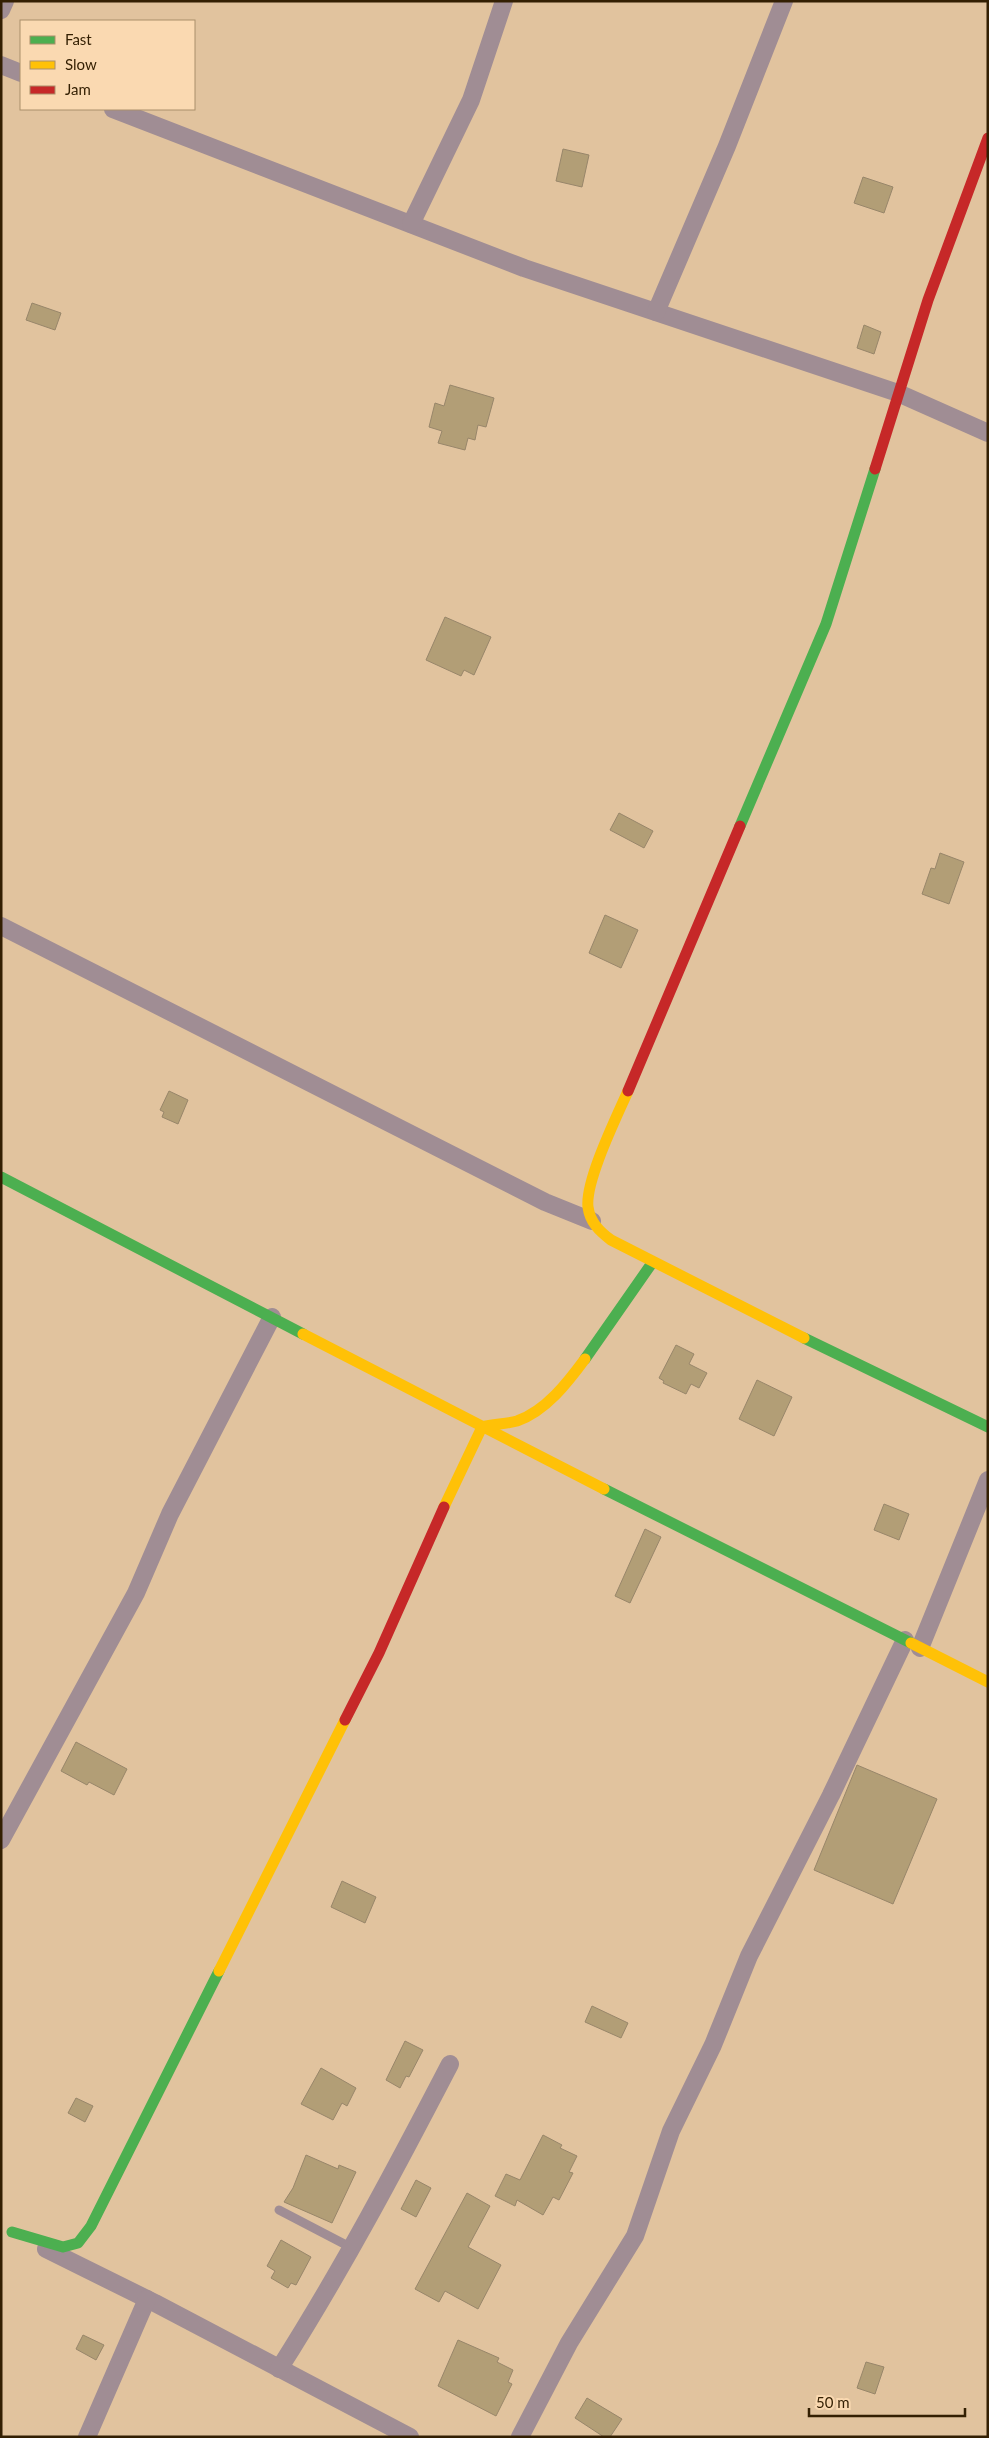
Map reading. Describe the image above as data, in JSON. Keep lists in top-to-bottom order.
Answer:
{
  "legend": ["Fast", "Slow", "Jam"],
  "scale_bar": "50 m"
}
